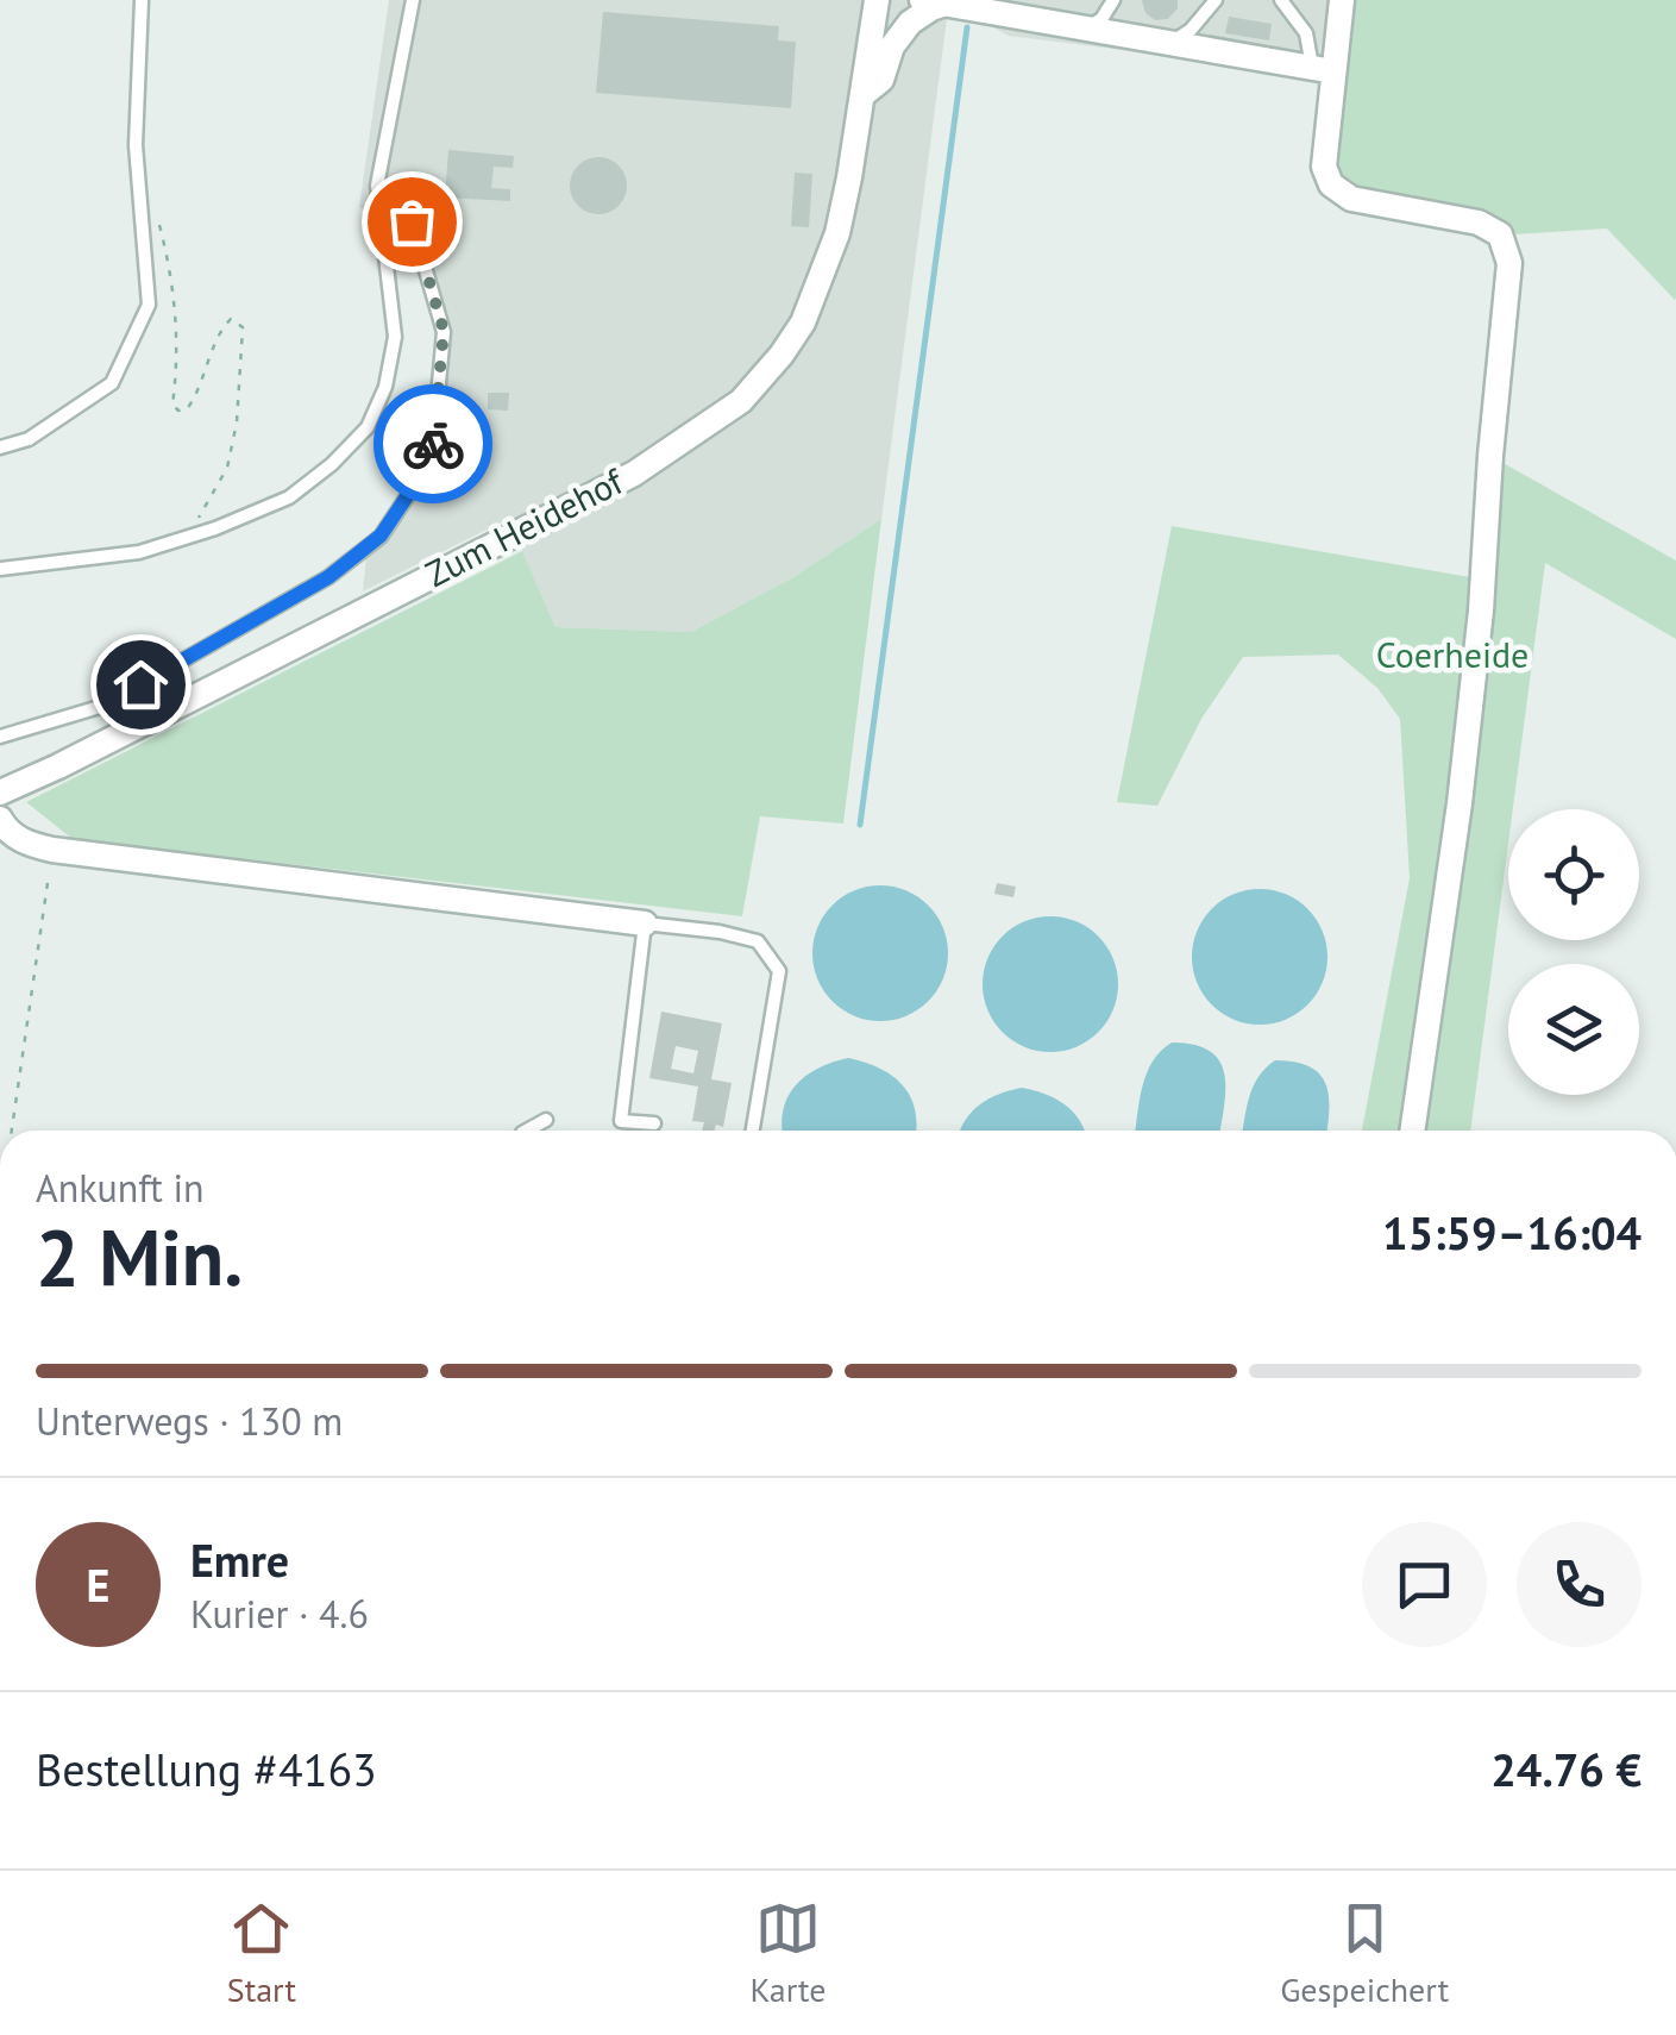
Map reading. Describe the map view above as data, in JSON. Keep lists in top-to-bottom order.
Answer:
{
  "streets": {
    "street": ["Zum Heidehof"]
  },
  "parks": ["Coerheide"],
  "page": {
    "heading": ["2 Min.", "Ankunft in", "15:59–16:04"],
    "panel": [
      "Emre",
      "Kurier · 4.6",
      "Bestellung #4163",
      "24.76 €"
    ],
    "bar": "Unterwegs · 130 m",
    "round": "E",
    "tabs": ["Start", "Karte", "Gespeichert"]
  }
}
